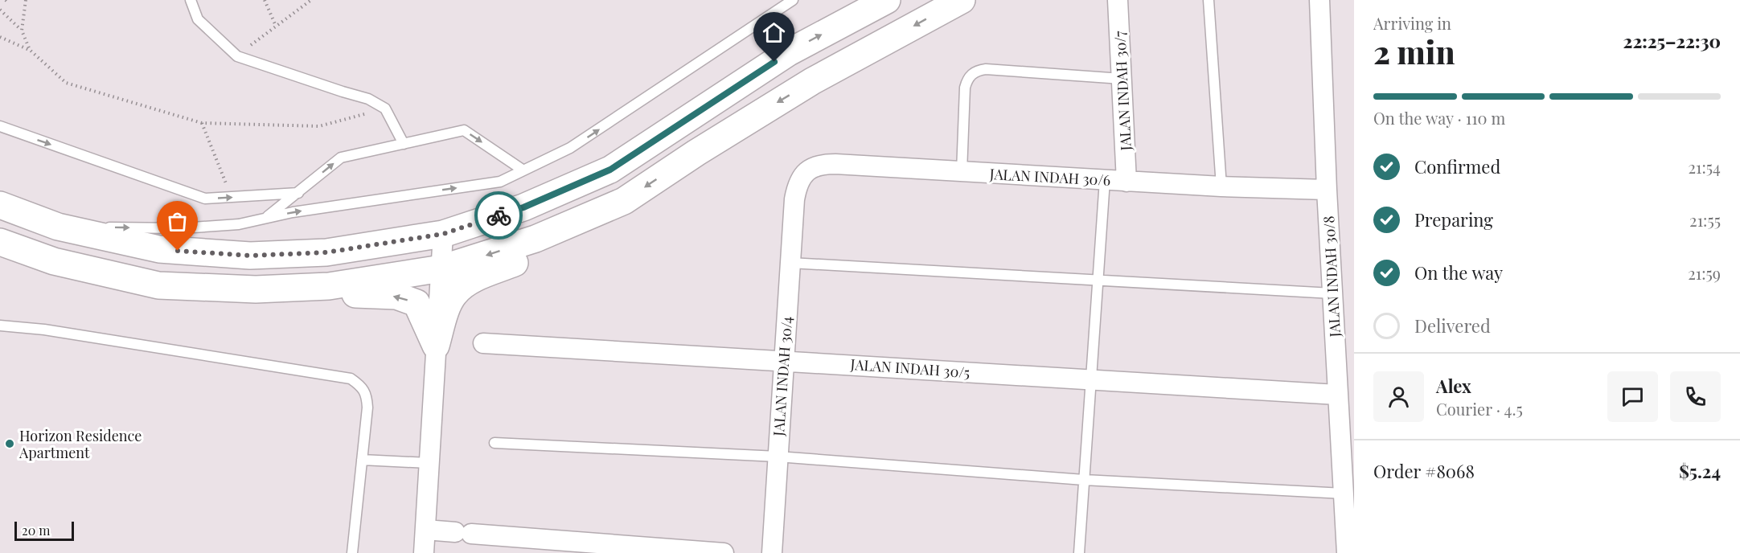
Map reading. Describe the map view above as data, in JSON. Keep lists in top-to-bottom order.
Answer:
{
  "streets": {
    "street": [
      "JALAN INDAH 30/7",
      "JALAN INDAH 30/6",
      "JALAN INDAH 30/8",
      "JALAN INDAH 30/5",
      "JALAN INDAH 30/4"
    ]
  },
  "crossings": [
    ["JALAN INDAH 30/7", "JALAN INDAH 30/6"],
    ["JALAN INDAH 30/6", "JALAN INDAH 30/8"],
    ["JALAN INDAH 30/6", "JALAN INDAH 30/4"],
    ["JALAN INDAH 30/8", "JALAN INDAH 30/5"],
    ["JALAN INDAH 30/5", "JALAN INDAH 30/4"]
  ],
  "places": ["Horizon Residence Apartment"],
  "scale_bar": "20 m",
  "page": {
    "heading": ["2 min", "Arriving in", "22:25–22:30"],
    "panel": [
      "Alex",
      "Courier · 4.5",
      "Order #8068",
      "$5.24"
    ],
    "bar": "On the way · 110 m",
    "list": [
      ["Confirmed", "21:54"],
      ["Preparing", "21:55"],
      ["On the way", "21:59"],
      "Delivered"
    ],
    "scale": "20 m"
  }
}
